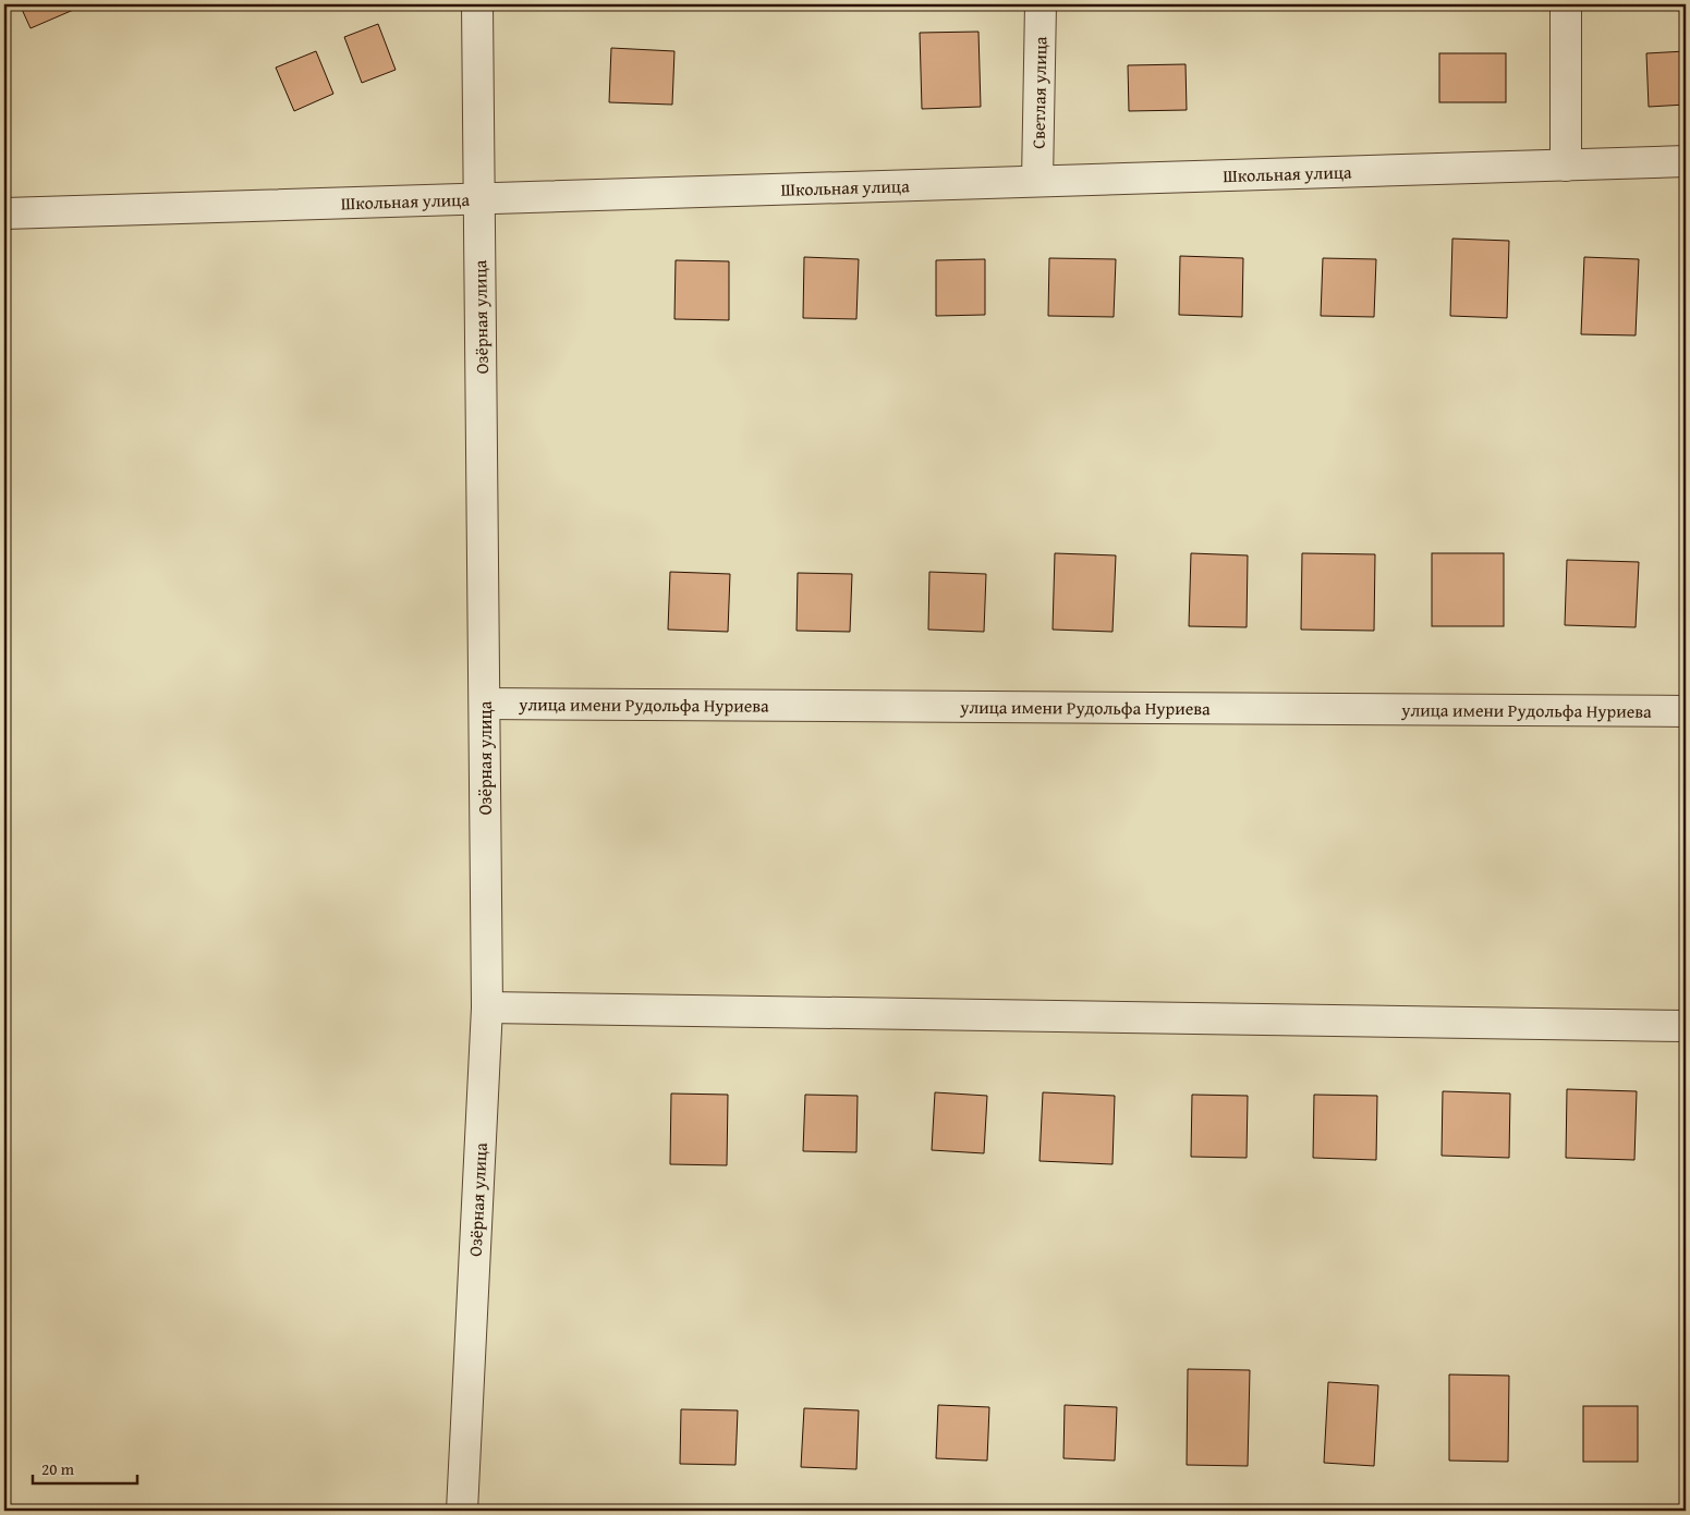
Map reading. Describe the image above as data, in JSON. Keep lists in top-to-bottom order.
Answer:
{
  "streets": {
    "street": [
      "Светлая улица",
      "Школьная улица",
      "Озёрная улица",
      "улица имени Рудольфа Нуриева"
    ]
  },
  "crossings": [
    ["Светлая улица", "Школьная улица"],
    ["Школьная улица", "Озёрная улица"],
    ["Озёрная улица", "улица имени Рудольфа Нуриева"]
  ],
  "scale_bar": "20 m"
}
